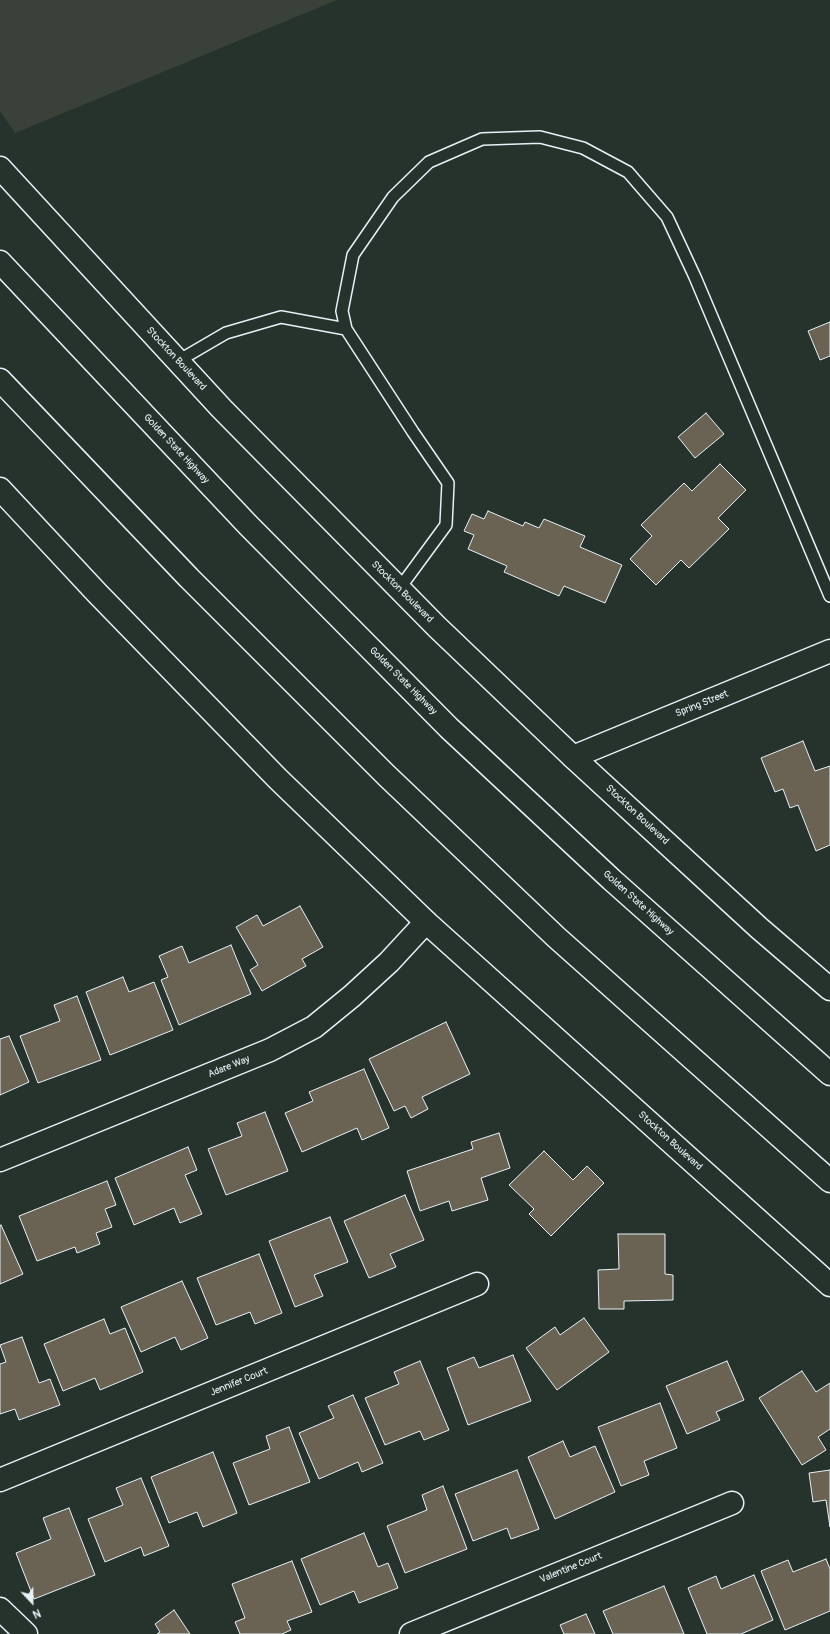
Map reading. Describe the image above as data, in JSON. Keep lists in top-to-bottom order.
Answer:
{
  "streets": {
    "main road": [
      "Stockton Boulevard",
      "Golden State Highway",
      "Spring Street",
      "Adare Way",
      "Jennifer Court",
      "Valentine Court"
    ]
  },
  "crossings": [
    ["Stockton Boulevard", "Spring Street"],
    ["Stockton Boulevard", "Adare Way"]
  ],
  "north": "bottom"
}
